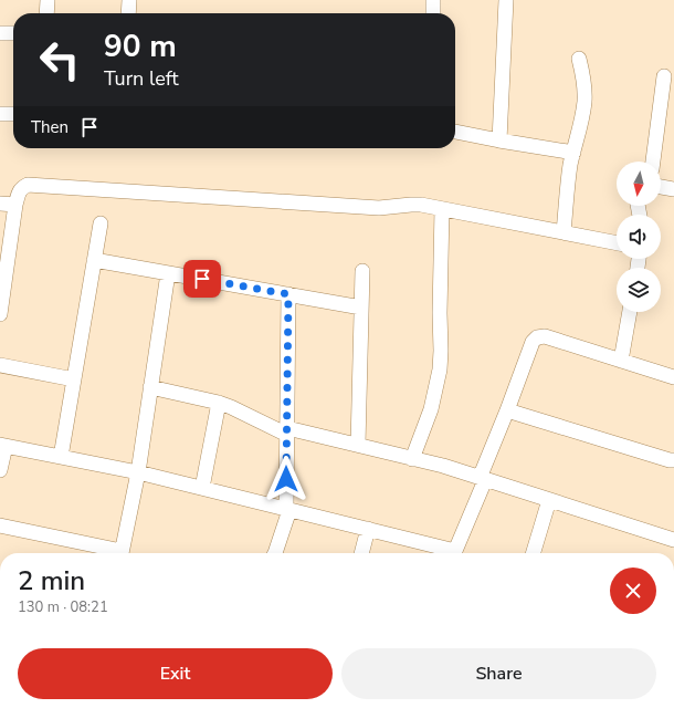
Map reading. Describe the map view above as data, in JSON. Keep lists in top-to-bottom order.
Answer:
{
  "north": "bottom",
  "page": {
    "turn": ["90 m", "Turn left"],
    "then": "Then",
    "heading": ["2 min", "130 m · 08:21"],
    "buttons": ["Exit", "Share"]
  }
}
